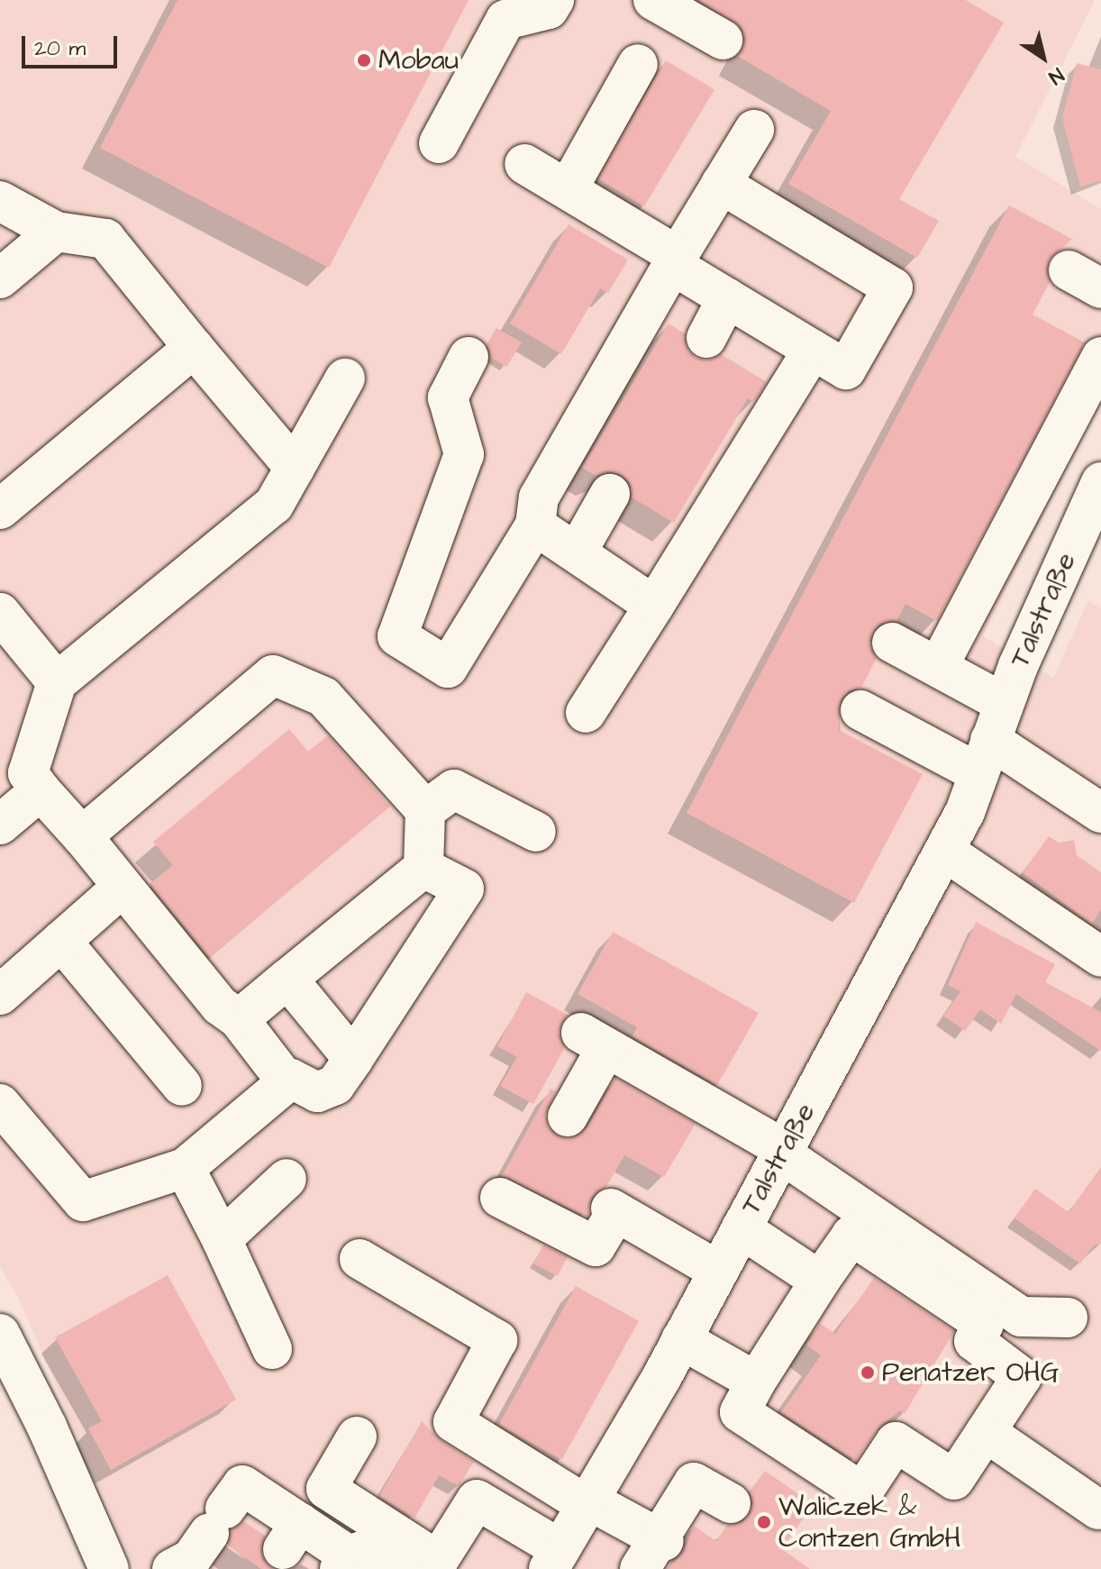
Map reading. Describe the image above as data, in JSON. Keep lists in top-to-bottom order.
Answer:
{
  "streets": {
    "street": ["Talstraße"]
  },
  "places": ["Mobau", "Penatzer OHG", "Waliczek & Contzen GmbH"],
  "scale_bar": "20 m",
  "north": "bottom right"
}
